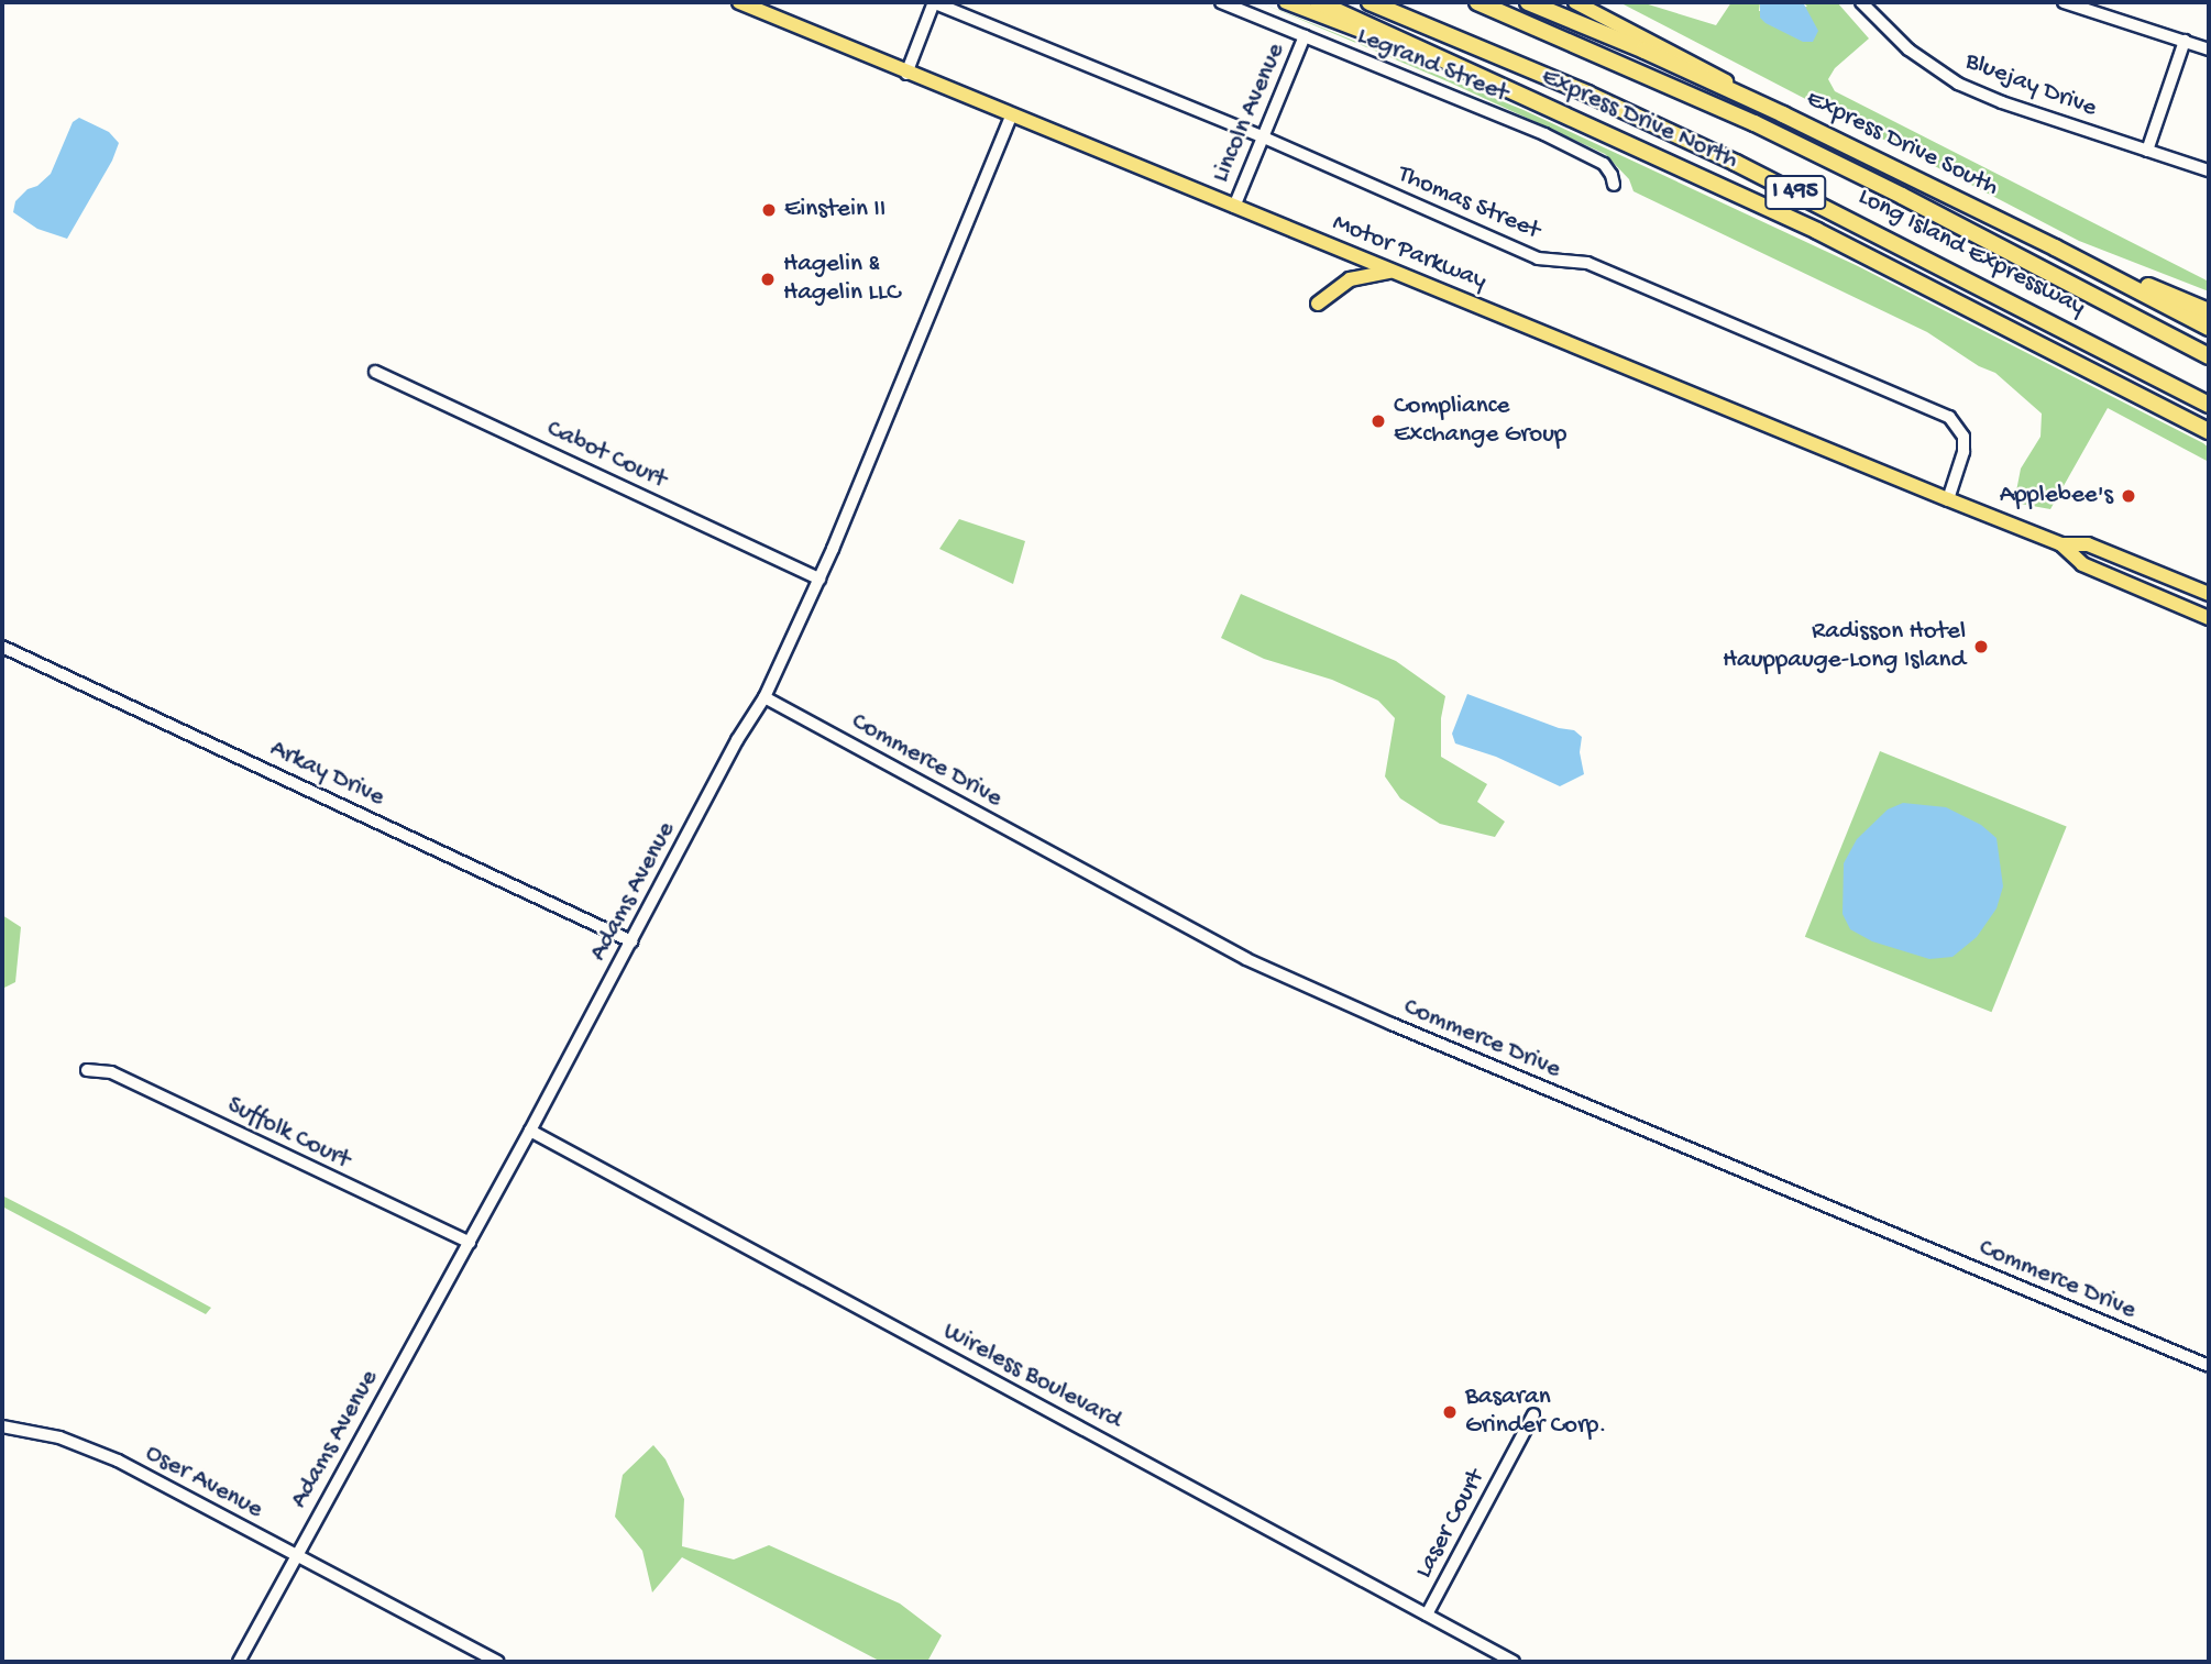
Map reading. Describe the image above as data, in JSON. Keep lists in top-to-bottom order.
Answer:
{
  "streets": {
    "highway": [
      "Express Drive North",
      "Express Drive South",
      "I 495",
      "Long Island Expressway"
    ],
    "main road": ["Motor Parkway"],
    "street": [
      "Legrand Street",
      "Bluejay Drive",
      "Lincoln Avenue",
      "Thomas Street",
      "Cabot Court",
      "Commerce Drive",
      "Arkay Drive",
      "Adams Avenue",
      "Suffolk Court",
      "Wireless Boulevard",
      "Oser Avenue",
      "Laser Court"
    ]
  },
  "crossings": [
    ["Legrand Street", "Lincoln Avenue"],
    ["Lincoln Avenue", "Thomas Street"],
    ["Lincoln Avenue", "Motor Parkway"],
    ["Thomas Street", "Motor Parkway"],
    ["Motor Parkway", "Adams Avenue"],
    ["Cabot Court", "Adams Avenue"],
    ["Commerce Drive", "Adams Avenue"],
    ["Arkay Drive", "Adams Avenue"],
    ["Adams Avenue", "Suffolk Court"],
    ["Adams Avenue", "Wireless Boulevard"],
    ["Adams Avenue", "Oser Avenue"],
    ["Wireless Boulevard", "Laser Court"]
  ],
  "places": [
    "Einstein II",
    "Hagelin & Hagelin LLC",
    "Compliance Exchange Group",
    "Applebee's",
    "Radisson Hotel Hauppauge-Long Island",
    "Basaran Grinder Corp."
  ]
}
